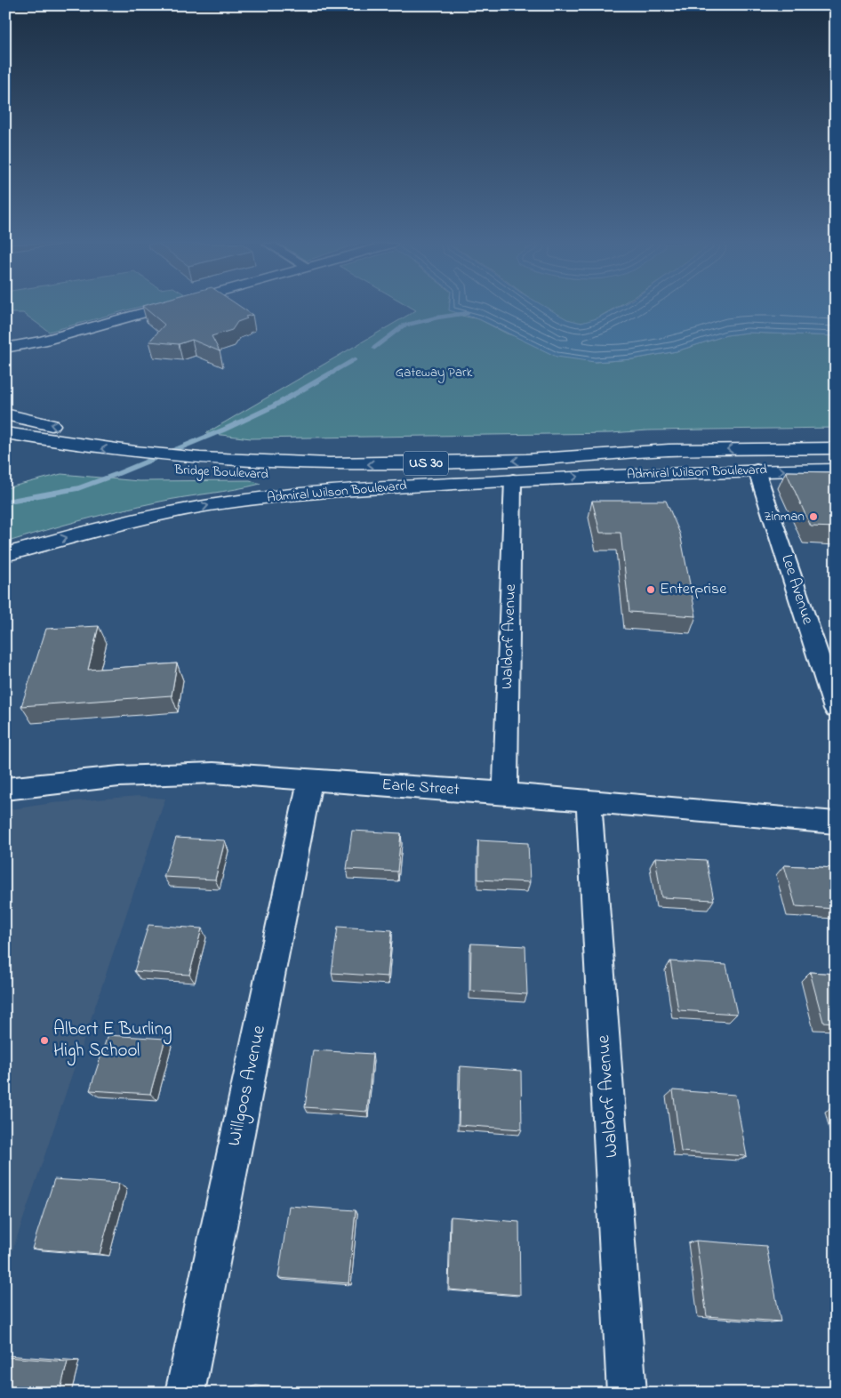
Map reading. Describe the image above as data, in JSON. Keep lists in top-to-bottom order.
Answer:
{
  "streets": {
    "main road": ["US 30", "Bridge Boulevard", "Admiral Wilson Boulevard"],
    "street": [
      "Lee Avenue",
      "Waldorf Avenue",
      "Earle Street",
      "Willgoos Avenue"
    ]
  },
  "crossings": [
    ["Bridge Boulevard", "Admiral Wilson Boulevard"],
    ["Admiral Wilson Boulevard", "Lee Avenue"],
    ["Admiral Wilson Boulevard", "Waldorf Avenue"],
    ["Waldorf Avenue", "Earle Street"],
    ["Earle Street", "Willgoos Avenue"]
  ],
  "parks": ["Gateway Park"],
  "places": ["Zinman", "Enterprise", "Albert E Burling High School"]
}
